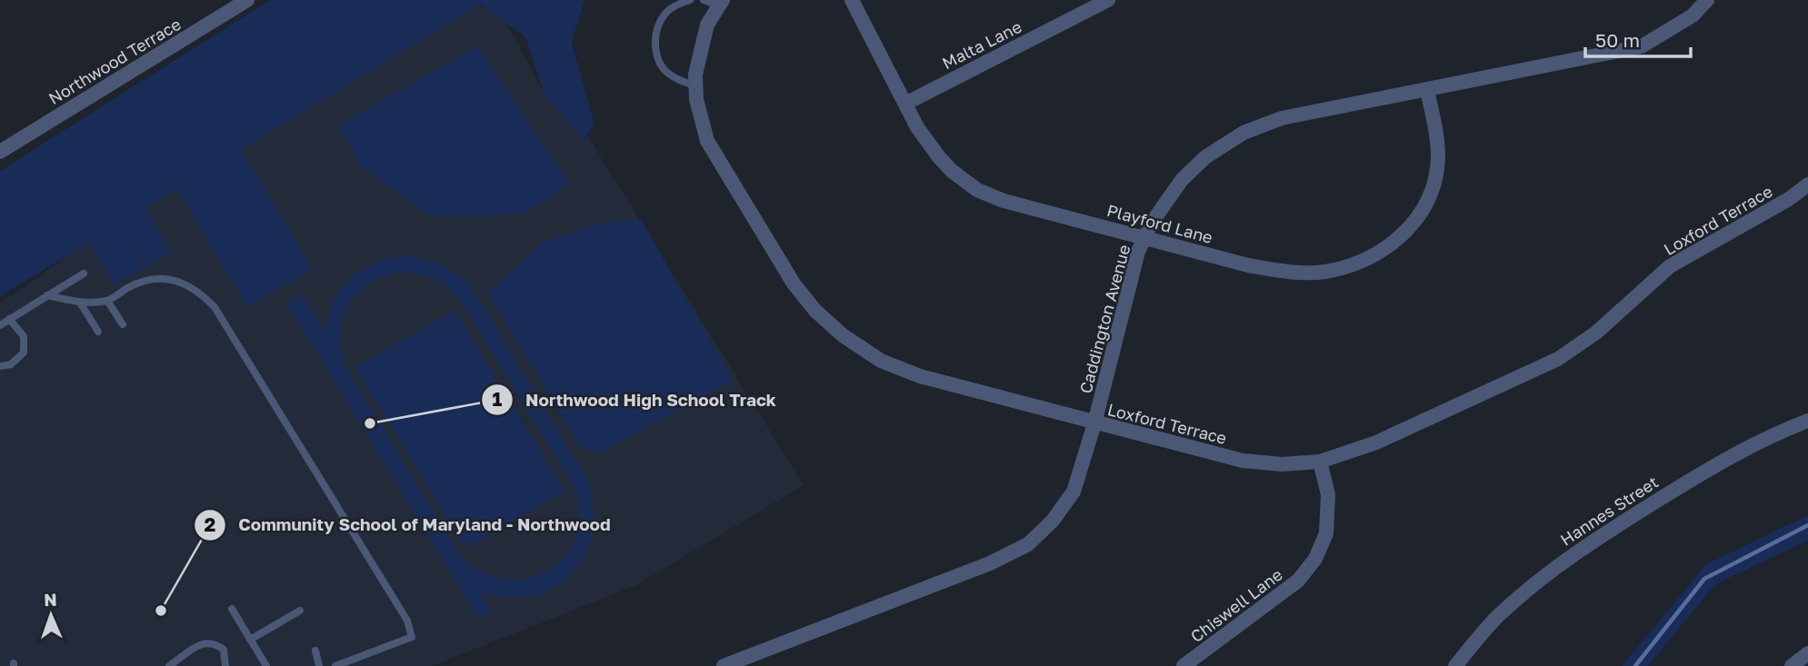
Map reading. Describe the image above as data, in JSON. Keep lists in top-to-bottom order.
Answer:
{
  "streets": {
    "street": [
      "Malta Lane",
      "Northwood Terrace",
      "Loxford Terrace",
      "Playford Lane",
      "Caddington Avenue",
      "Hannes Street",
      "Chiswell Lane"
    ]
  },
  "crossings": [
    ["Malta Lane", "Playford Lane"],
    ["Loxford Terrace", "Caddington Avenue"],
    ["Loxford Terrace", "Chiswell Lane"],
    ["Playford Lane", "Caddington Avenue"]
  ],
  "places": ["Northwood High School Track", "Community School of Maryland - Northwood"],
  "scale_bar": "50 m",
  "north": "top"
}
